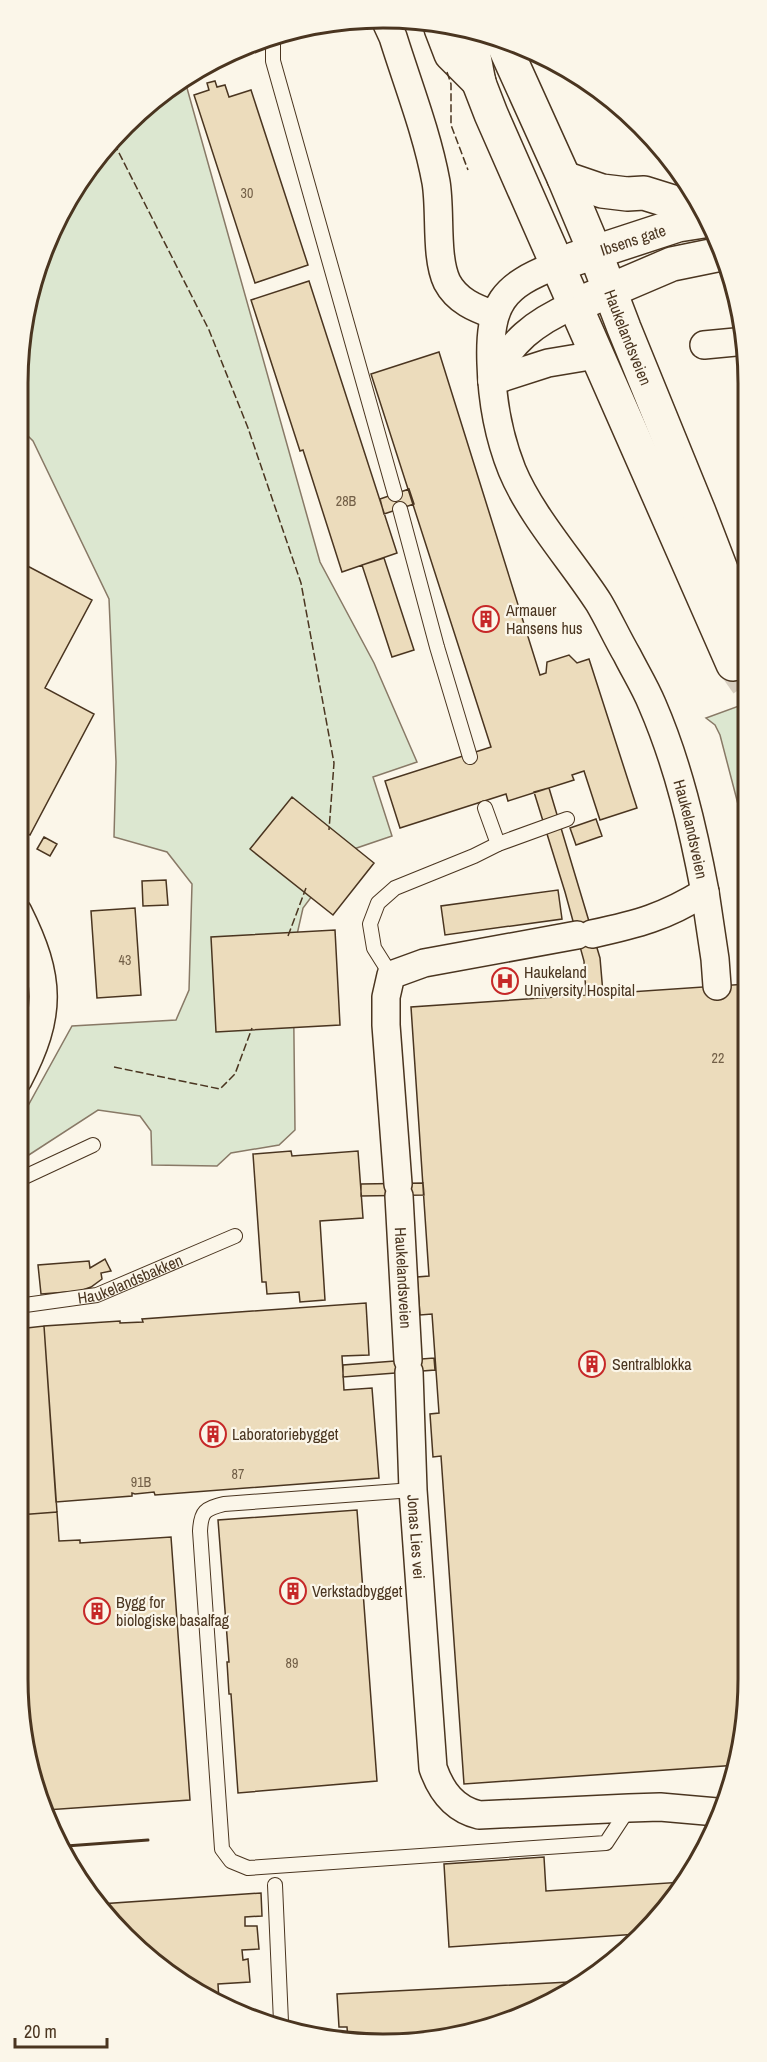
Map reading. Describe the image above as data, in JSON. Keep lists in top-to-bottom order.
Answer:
{
  "streets": {
    "main road": ["Ibsens gate", "Haukelandsveien"],
    "street": ["Jonas Lies vei"],
    "lane": ["Haukelandsbakken"]
  },
  "crossings": [
    ["Ibsens gate", "Haukelandsveien"],
    ["Haukelandsveien", "Jonas Lies vei"]
  ],
  "places": {
    "building": [
      "Armauer Hansens hus",
      "Sentralblokka",
      "Laboratoriebygget",
      "Verkstadbygget",
      "Bygg for biologiske basalfag"
    ],
    "hospital": ["Haukeland University Hospital"]
  },
  "house_numbers": [
    "30",
    "28B",
    "43",
    "22",
    "87",
    "91B",
    "89"
  ],
  "scale_bar": "20 m"
}
